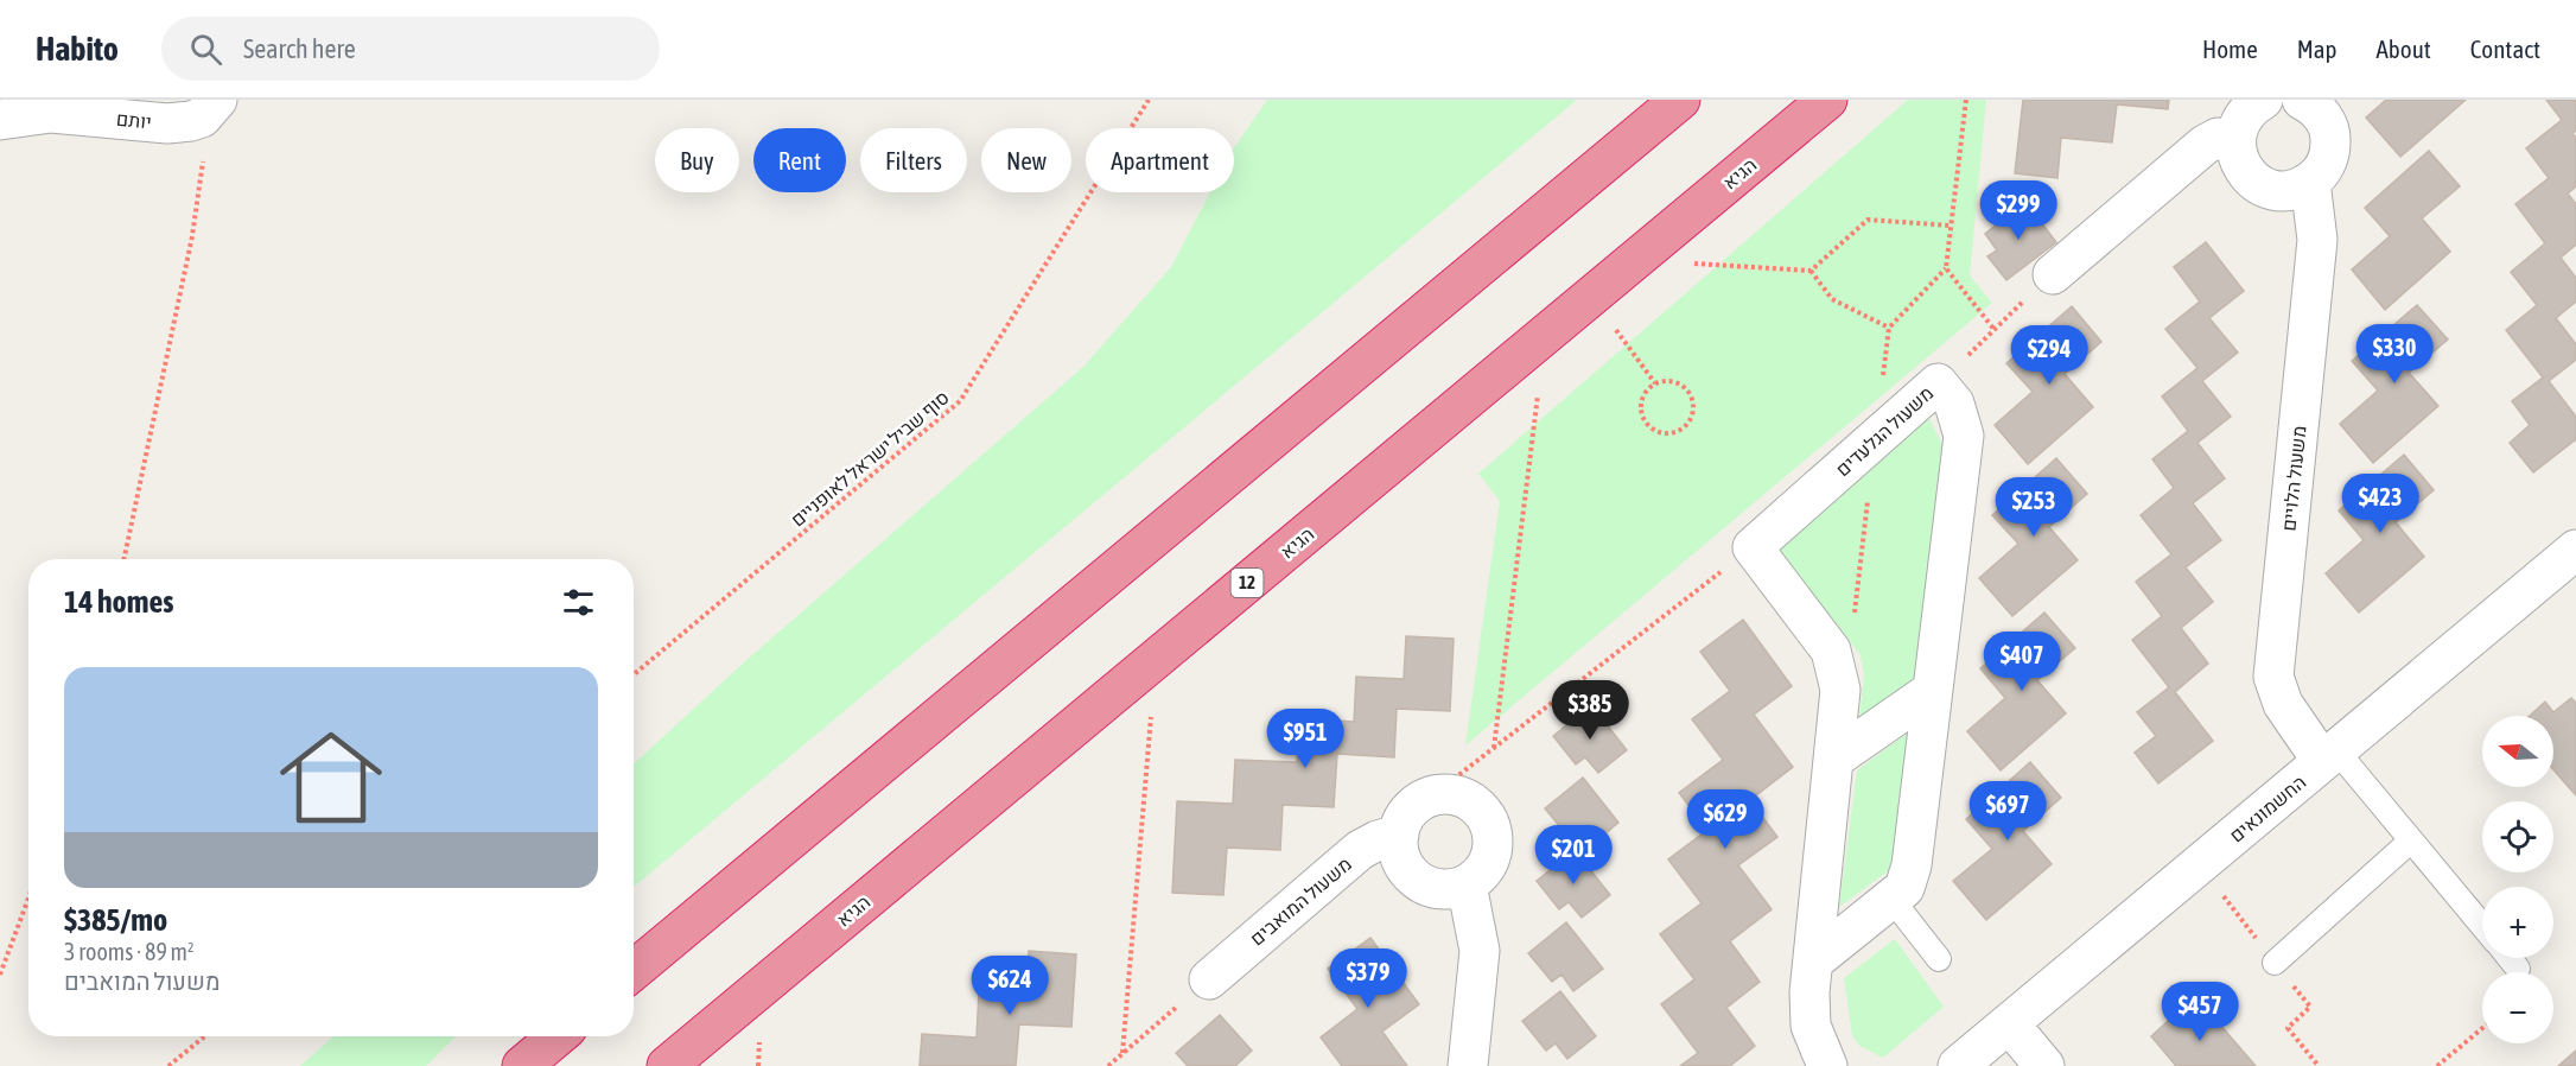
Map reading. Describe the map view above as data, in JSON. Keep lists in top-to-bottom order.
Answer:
{
  "streets": {
    "highway": ["הגיא", "12"],
    "street": [
      "יותם",
      "משעול הגלעדים",
      "משעול הלויים",
      "החשמונאים",
      "משעול המואבים"
    ],
    "path": ["סוף שביל ישראל לאופניים"]
  },
  "crossings": [
    ["משעול הלויים", "החשמונאים"]
  ],
  "north": "left",
  "page": {
    "header": "Habito",
    "search": "Search here",
    "nav": [
      "Home",
      "Map",
      "About",
      "Contact"
    ],
    "chip": [
      "Buy",
      "Rent",
      "Filters",
      "New",
      "Apartment"
    ],
    "price": [
      "$299",
      "$330",
      "$294",
      "$423",
      "$253",
      "$407",
      "$385",
      "$951",
      "$697",
      "$629",
      "$201",
      "$379",
      "$624",
      "$457"
    ],
    "heading": "14 homes",
    "list": [
      {
        "name": "$385/mo",
        "note": "3 rooms · 89 m² · משעול המואבים"
      }
    ],
    "map_buttons": ["+", "−"]
  }
}
